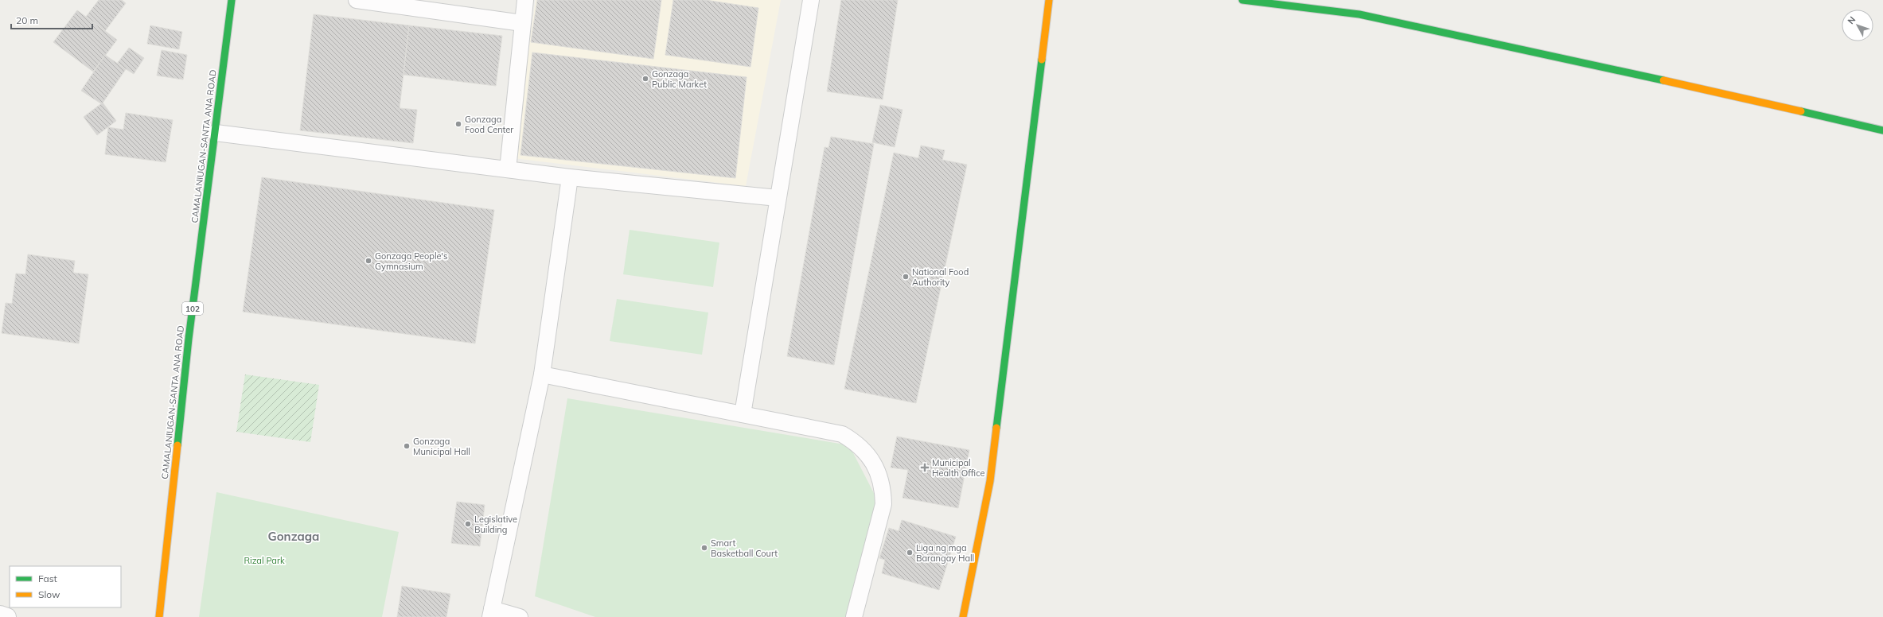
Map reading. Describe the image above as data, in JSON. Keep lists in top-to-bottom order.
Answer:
{
  "streets": {
    "street": ["CAMALANIUGAN-SANTA ANA ROAD", "102"]
  },
  "districts": ["Gonzaga"],
  "parks": ["Rizal Park"],
  "places": {
    "other": [
      "Gonzaga Public Market",
      "Gonzaga Food Center",
      "Gonzaga People's Gymnasium",
      "National Food Authority",
      "Gonzaga Municipal Hall",
      "Legislative Building",
      "Smart Basketball Court",
      "Liga ng mga Barangay Hall"
    ],
    "health": ["Municipal Health Office"]
  },
  "legend": ["Fast", "Slow"],
  "scale_bar": "20 m",
  "north": "top left"
}
